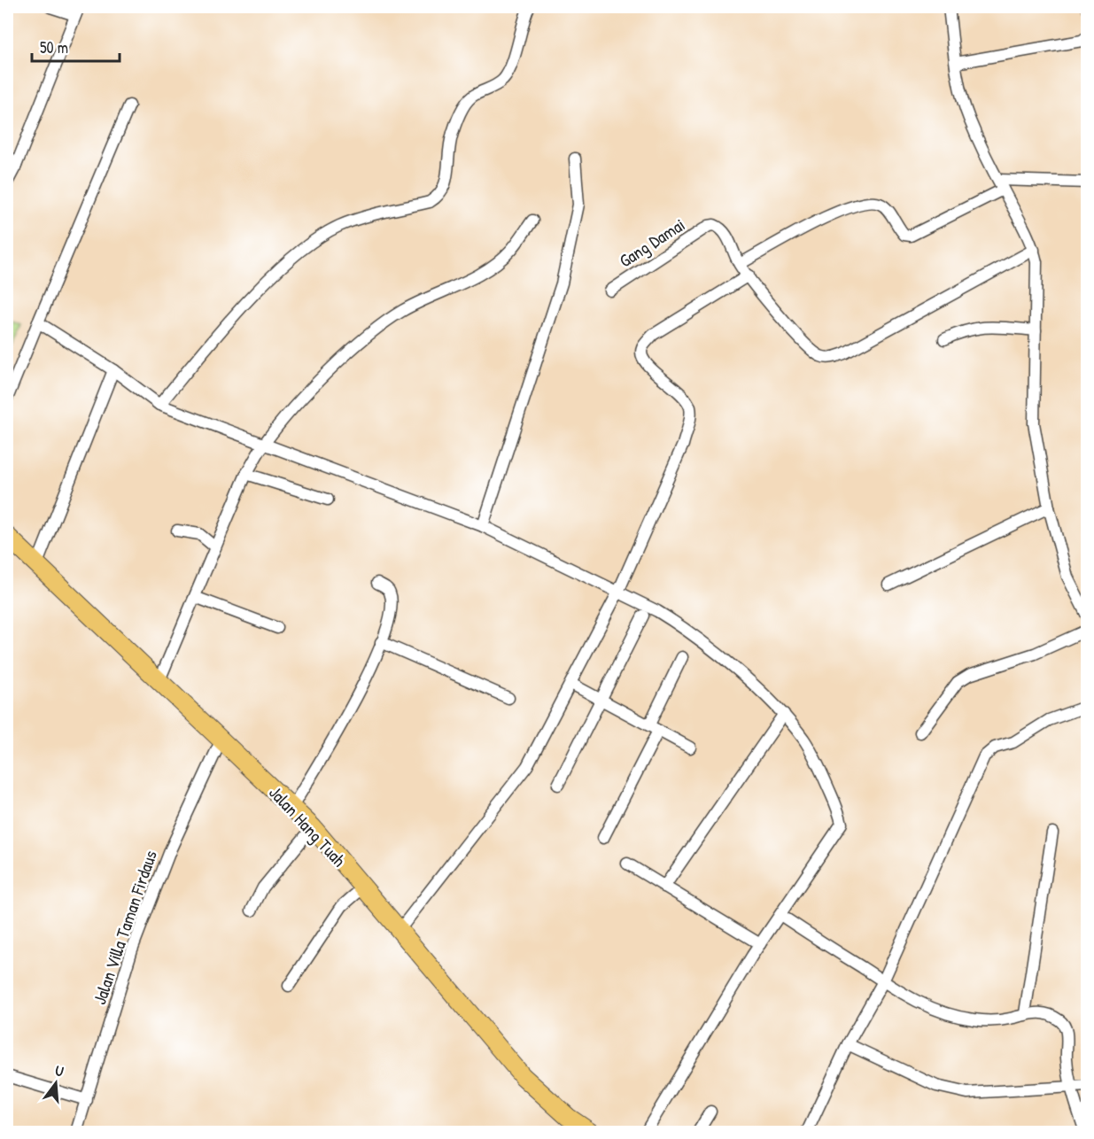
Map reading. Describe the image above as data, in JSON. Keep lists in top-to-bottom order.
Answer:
{
  "streets": {
    "main road": ["Jalan Hang Tuah"],
    "street": ["Gang Damai", "Jalan Villa Taman Firdaus"]
  },
  "crossings": [
    ["Jalan Hang Tuah", "Jalan Villa Taman Firdaus"]
  ],
  "scale_bar": "50 m",
  "north": "top"
}
